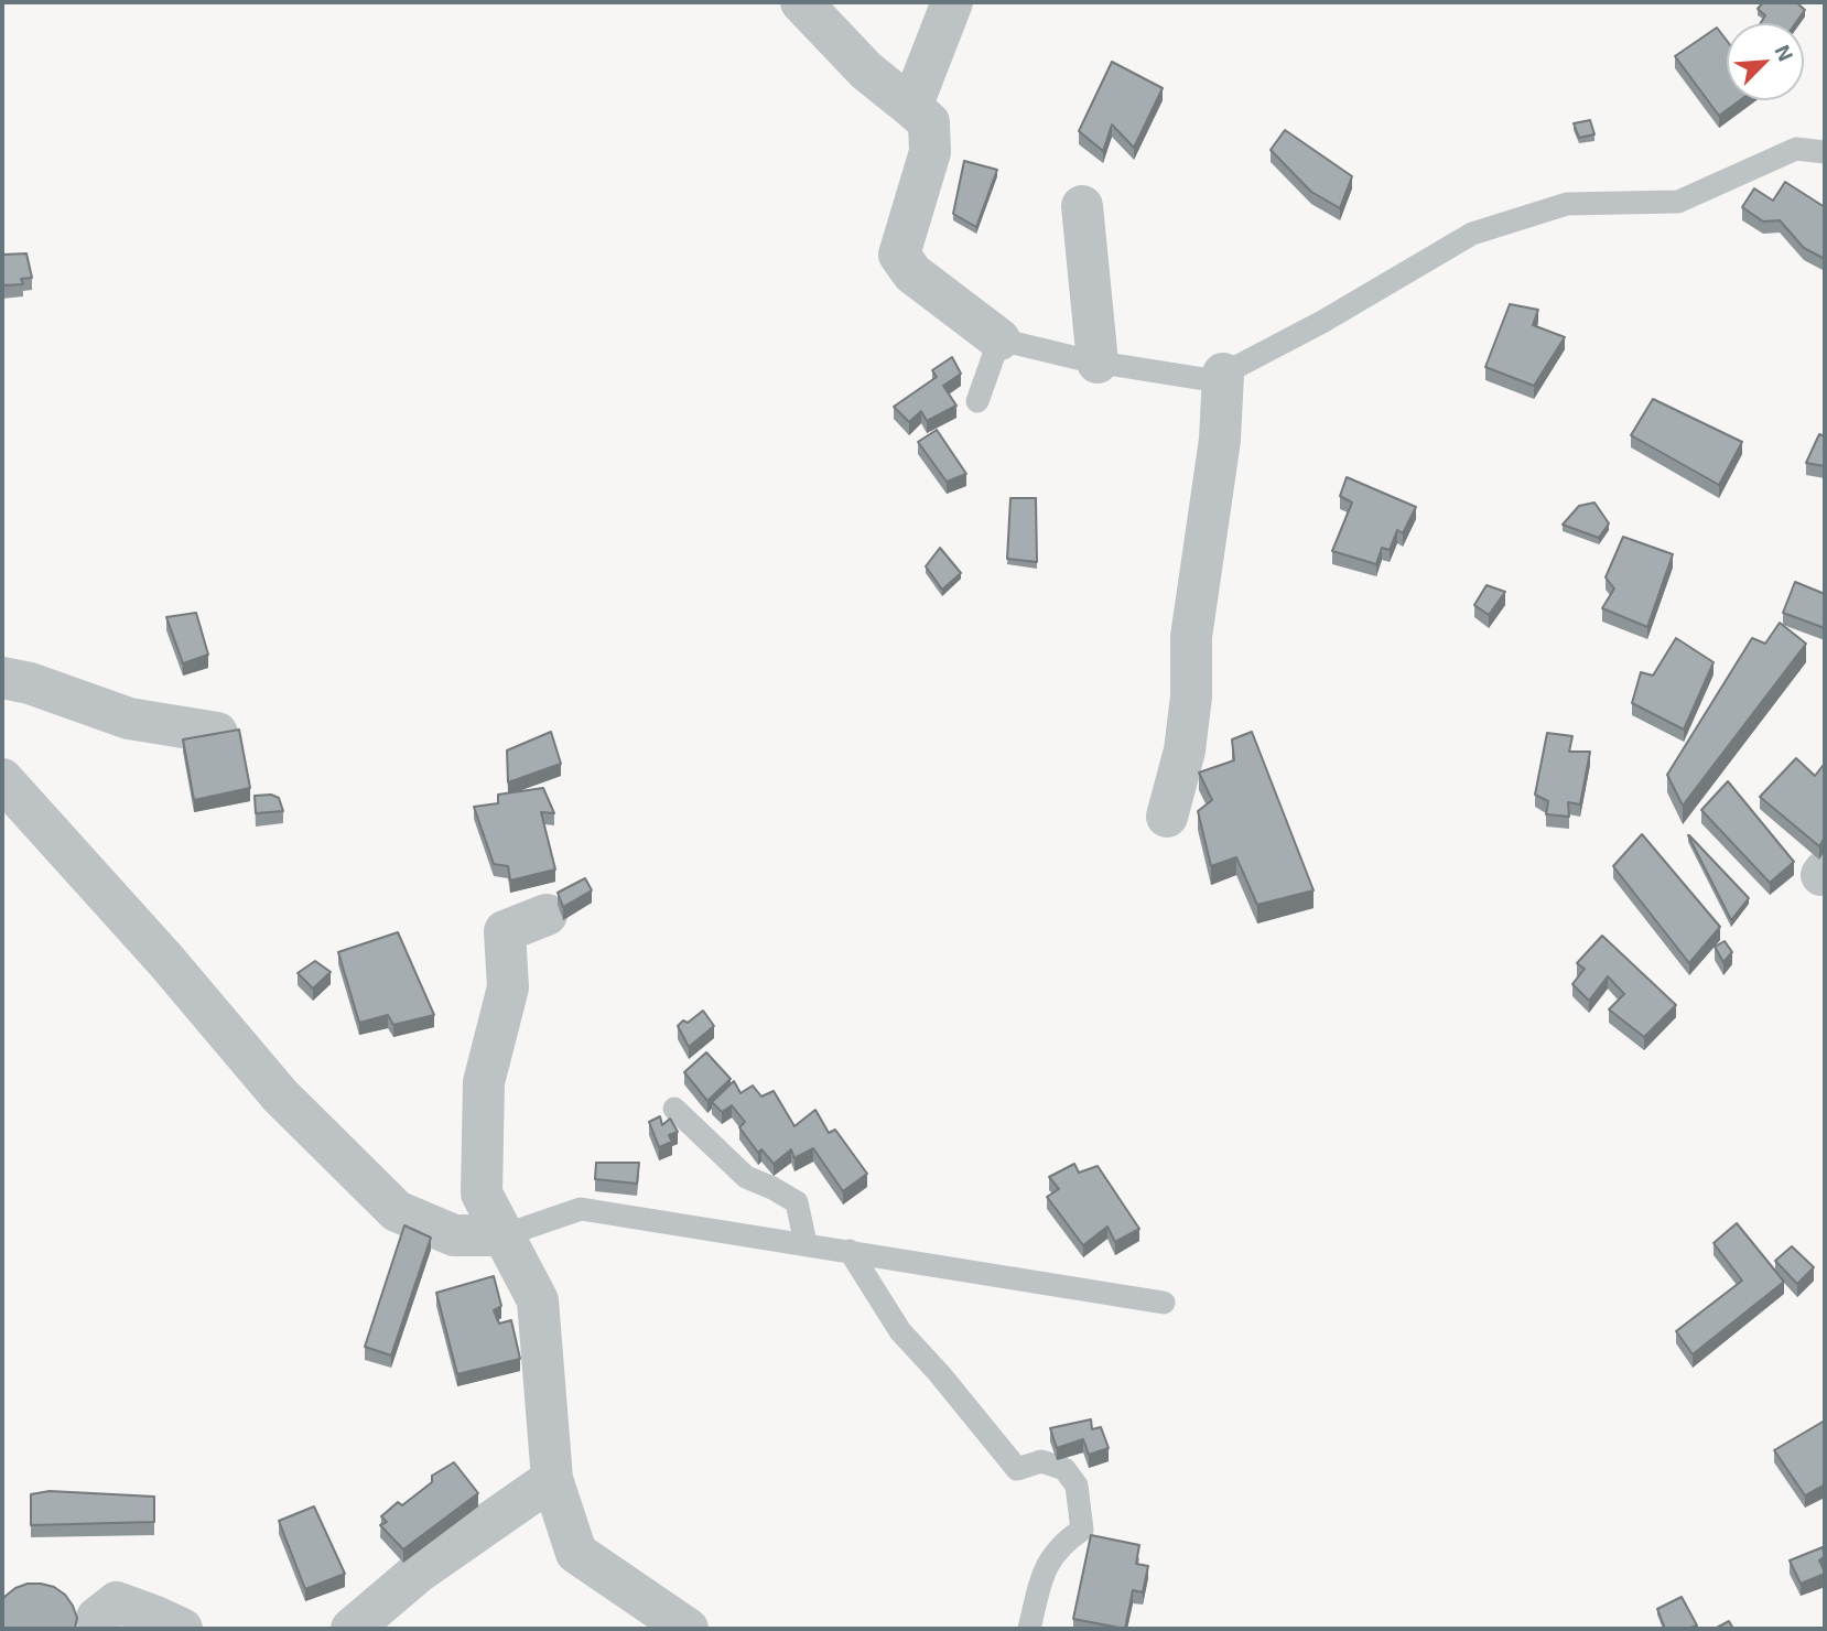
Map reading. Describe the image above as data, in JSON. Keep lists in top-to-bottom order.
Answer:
{
  "north": "top right"
}
